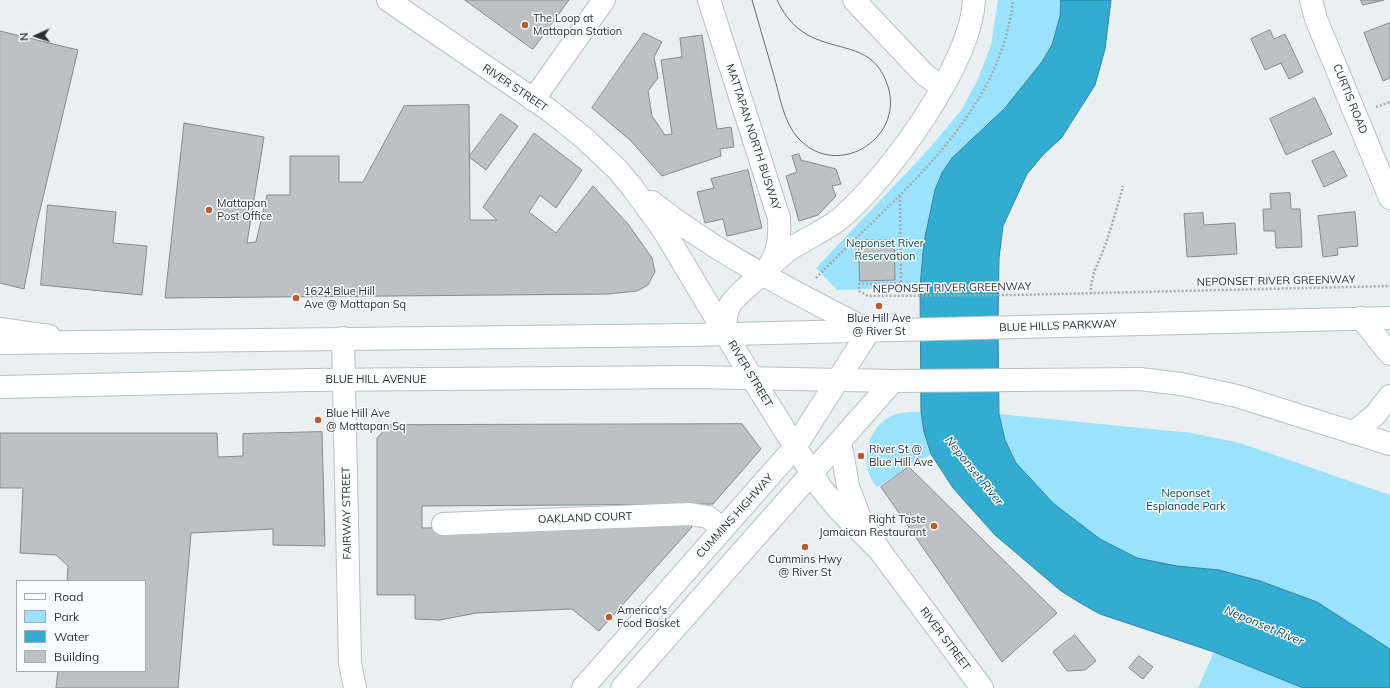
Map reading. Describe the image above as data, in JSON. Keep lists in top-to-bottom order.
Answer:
{
  "streets": {
    "main road": [
      "RIVER STREET",
      "CURTIS ROAD",
      "MATTAPAN NORTH BUSWAY",
      "BLUE HILLS PARKWAY",
      "BLUE HILL AVENUE",
      "FAIRWAY STREET",
      "CUMMINS HIGHWAY",
      "OAKLAND COURT"
    ],
    "path": ["NEPONSET RIVER GREENWAY"]
  },
  "crossings": [
    ["RIVER STREET", "MATTAPAN NORTH BUSWAY"],
    ["RIVER STREET", "BLUE HILLS PARKWAY"],
    ["RIVER STREET", "BLUE HILL AVENUE"],
    ["RIVER STREET", "CUMMINS HIGHWAY"],
    ["BLUE HILLS PARKWAY", "CUMMINS HIGHWAY"],
    ["BLUE HILL AVENUE", "FAIRWAY STREET"],
    ["CUMMINS HIGHWAY", "OAKLAND COURT"]
  ],
  "water": ["Neponset River"],
  "parks": ["Neponset River Reservation", "Neponset Esplanade Park"],
  "places": [
    "The Loop at Mattapan Station",
    "Mattapan Post Office",
    "1624 Blue Hill Ave @ Mattapan Sq",
    "Blue Hill Ave @ River St",
    "Blue Hill Ave @ Mattapan Sq",
    "River St @ Blue Hill Ave",
    "Right Taste Jamaican Restaurant",
    "Cummins Hwy @ River St",
    "America's Food Basket"
  ],
  "legend": [
    "Road",
    "Park",
    "Water",
    "Building"
  ],
  "north": "left"
}
